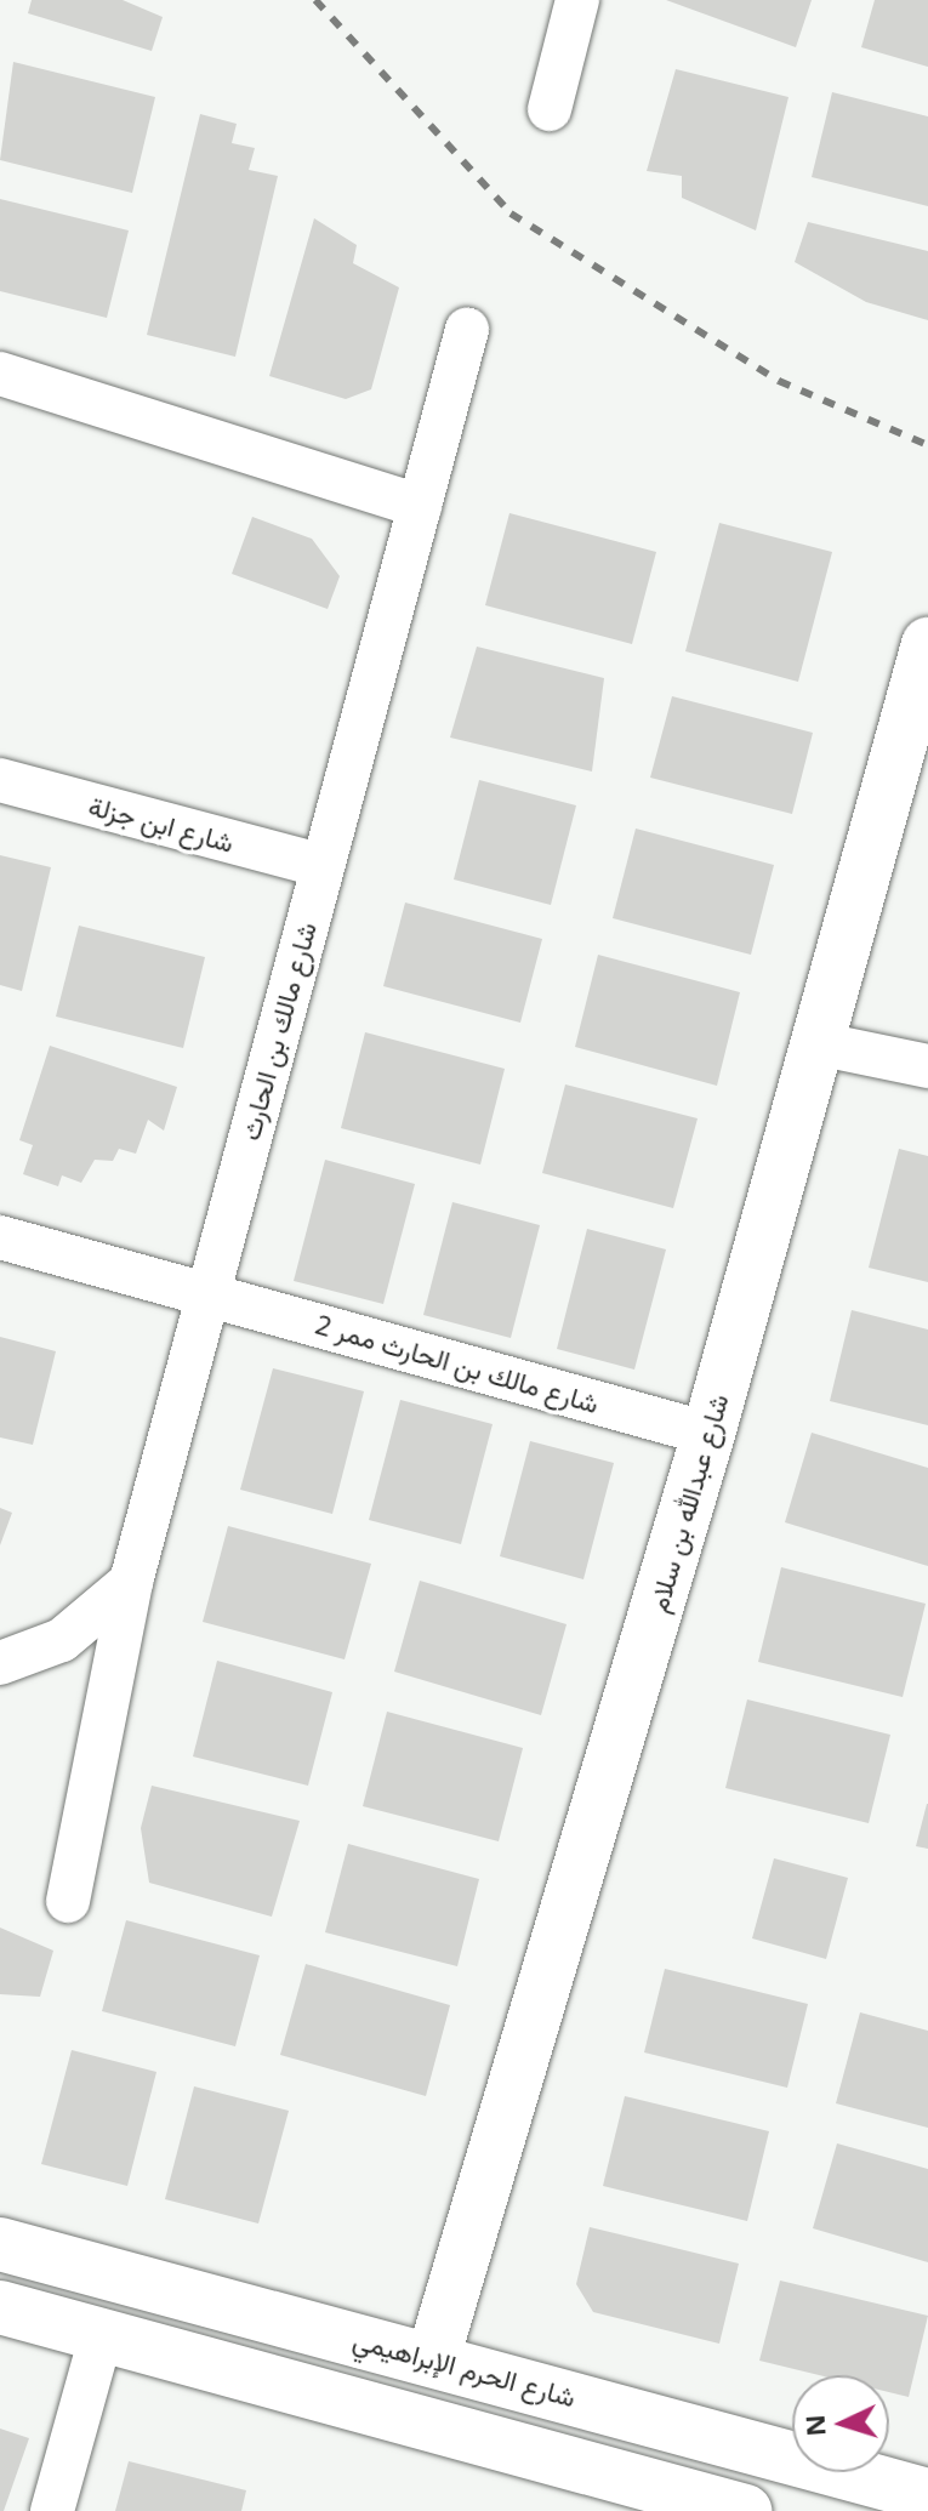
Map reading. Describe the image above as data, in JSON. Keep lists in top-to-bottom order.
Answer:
{
  "streets": {
    "street": [
      "شارع ابن جزلة",
      "شارع مالك بن الحارث",
      "شارع مالك بن الحارث ممر 2",
      "شارع عبدالله بن سلام",
      "شارع الحرم الإبراهيمي"
    ]
  },
  "crossings": [
    ["شارع ابن جزلة", "شارع مالك بن الحارث"],
    ["شارع مالك بن الحارث", "شارع مالك بن الحارث ممر 2"],
    ["شارع مالك بن الحارث ممر 2", "شارع عبدالله بن سلام"],
    ["شارع عبدالله بن سلام", "شارع الحرم الإبراهيمي"]
  ],
  "north": "left"
}
